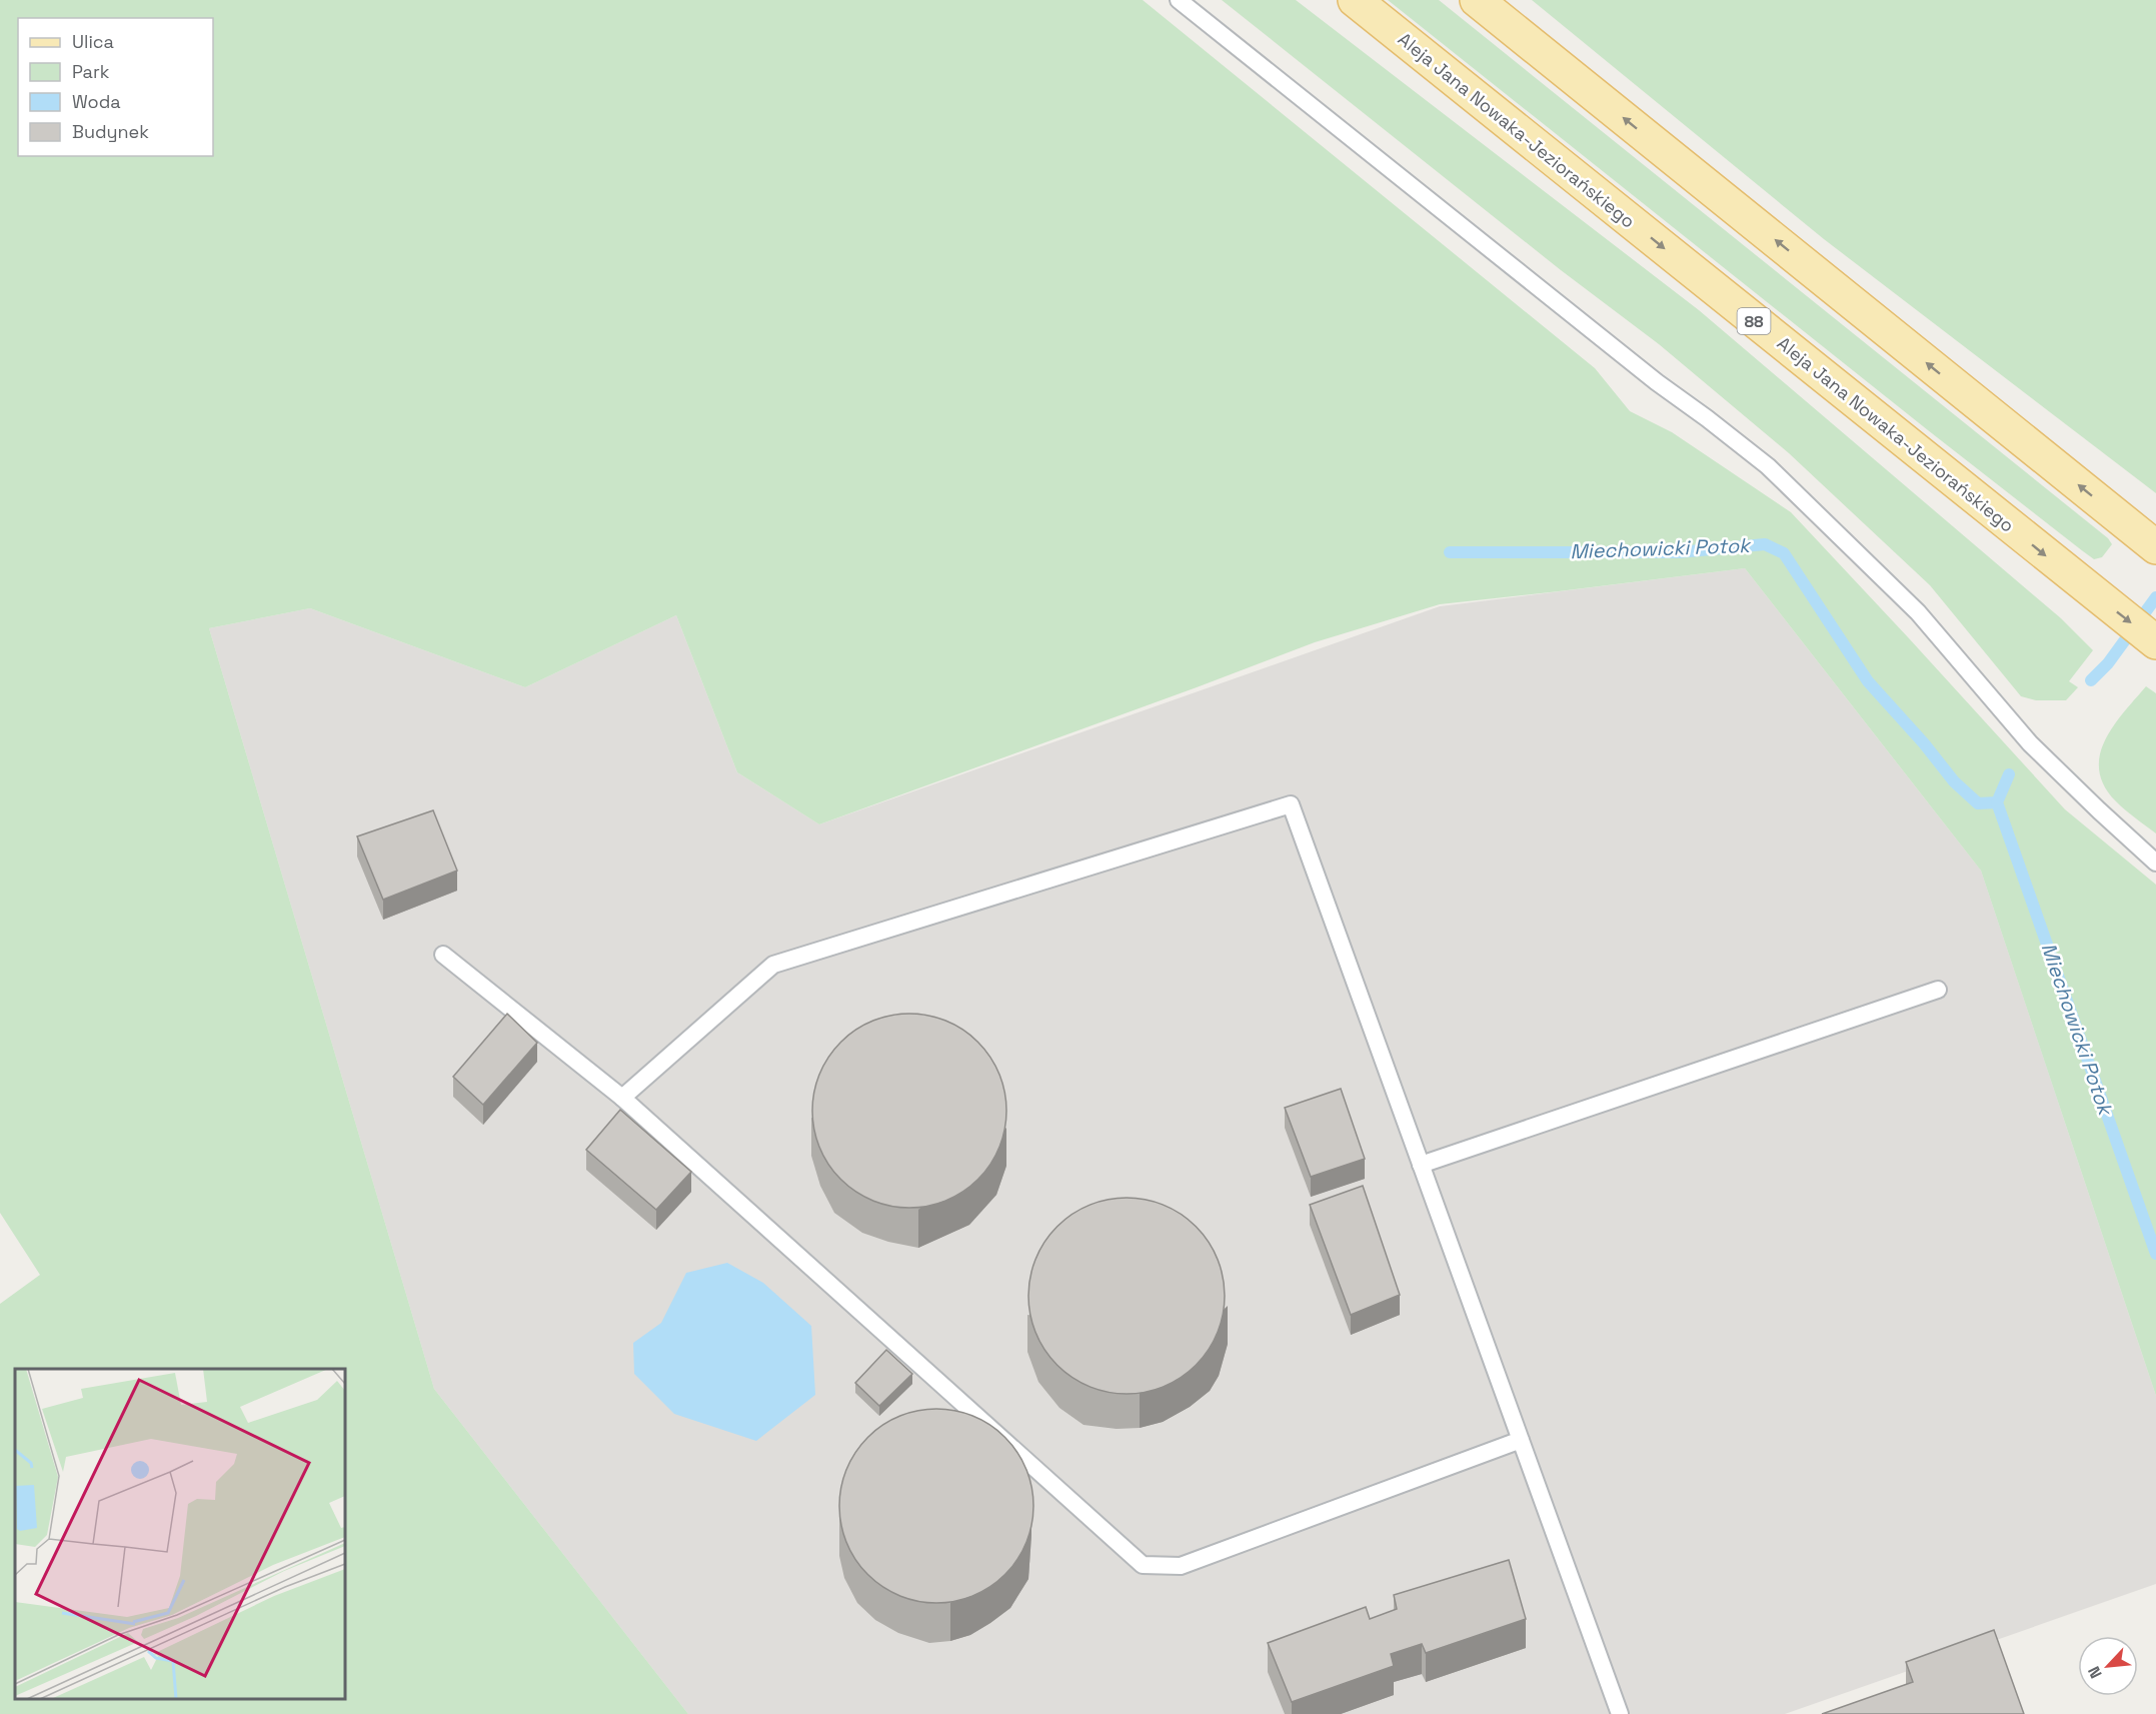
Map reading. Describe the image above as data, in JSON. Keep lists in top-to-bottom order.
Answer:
{
  "streets": {
    "main road": ["Aleja Jana Nowaka-Jeziorańskiego", "88"]
  },
  "water": ["Miechowicki Potok"],
  "legend": [
    "Ulica",
    "Park",
    "Woda",
    "Budynek"
  ],
  "north": "bottom left"
}
